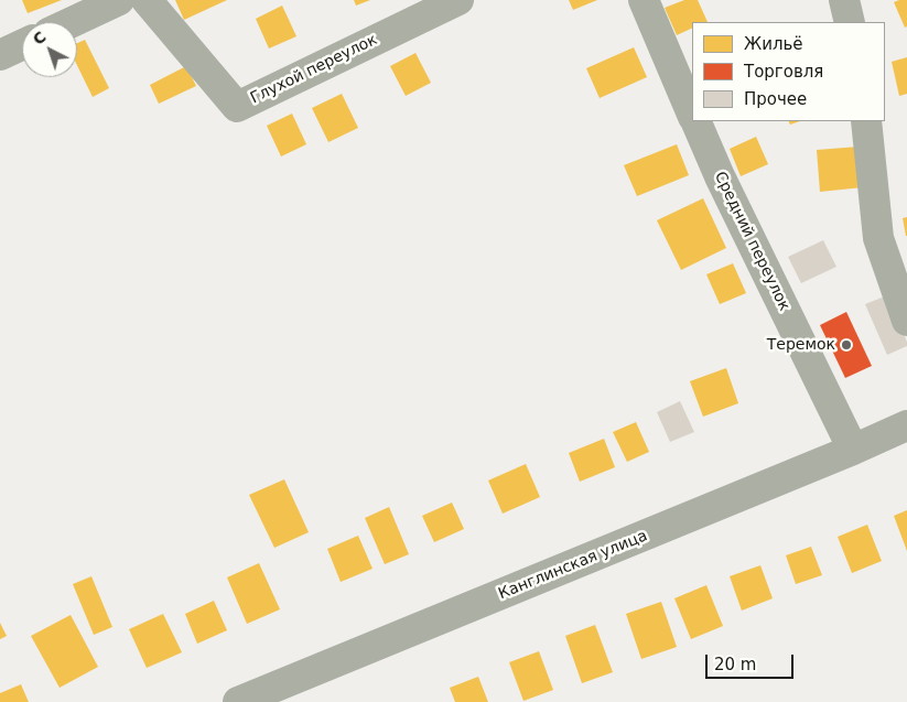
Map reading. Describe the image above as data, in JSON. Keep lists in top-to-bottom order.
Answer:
{
  "streets": {
    "street": ["Глухой переулок", "Средний переулок", "Канглинская улица"]
  },
  "crossings": [
    ["Средний переулок", "Канглинская улица"]
  ],
  "places": ["Теремок"],
  "legend": ["Жильё", "Торговля", "Прочее"],
  "scale_bar": "20 m",
  "north": "top left"
}
